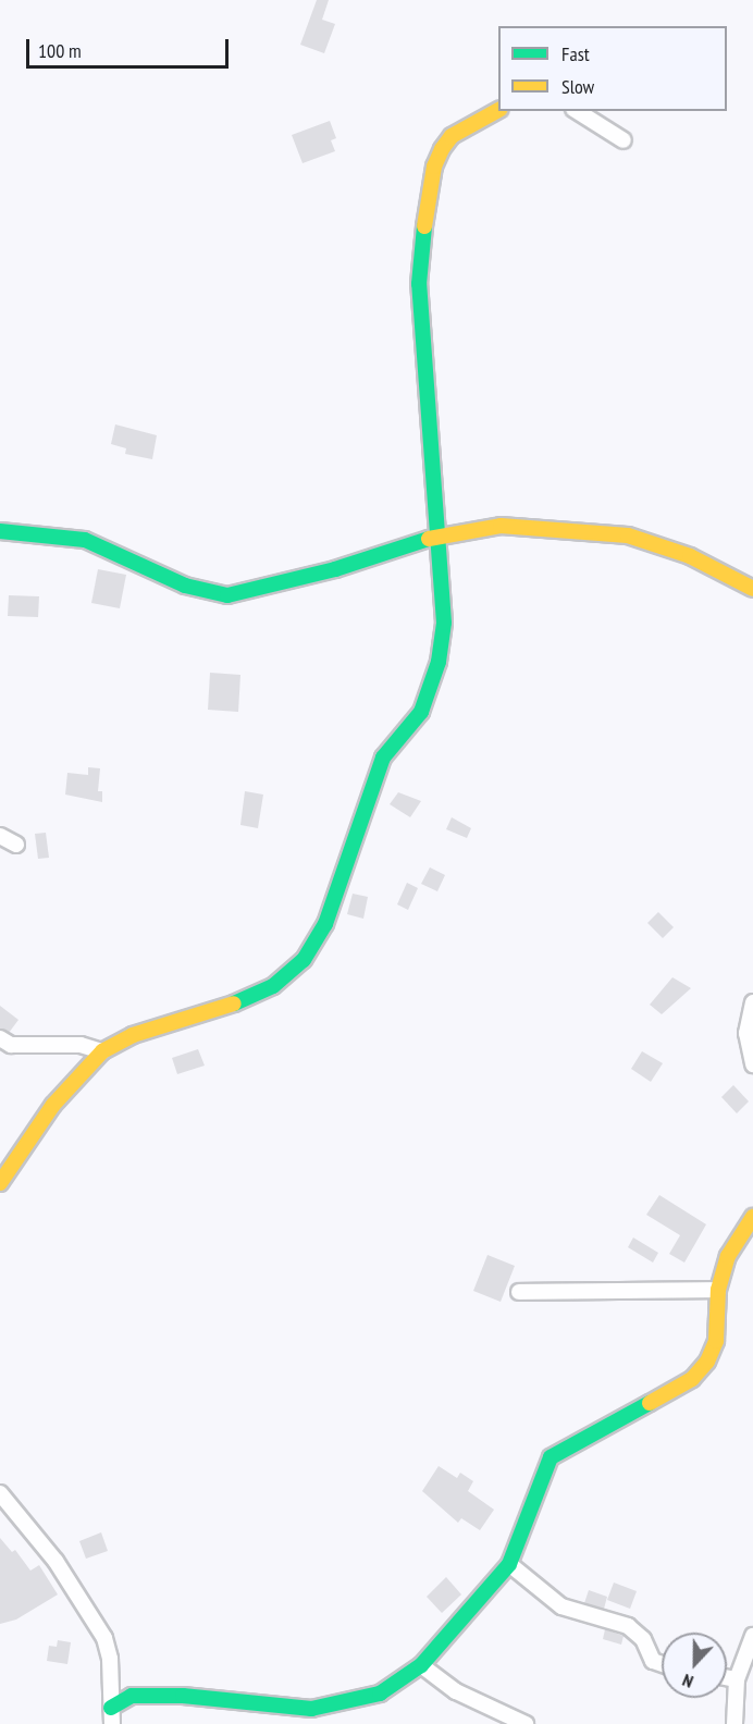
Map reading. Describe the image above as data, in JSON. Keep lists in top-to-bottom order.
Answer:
{
  "legend": ["Fast", "Slow"],
  "scale_bar": "100 m",
  "north": "bottom"
}
